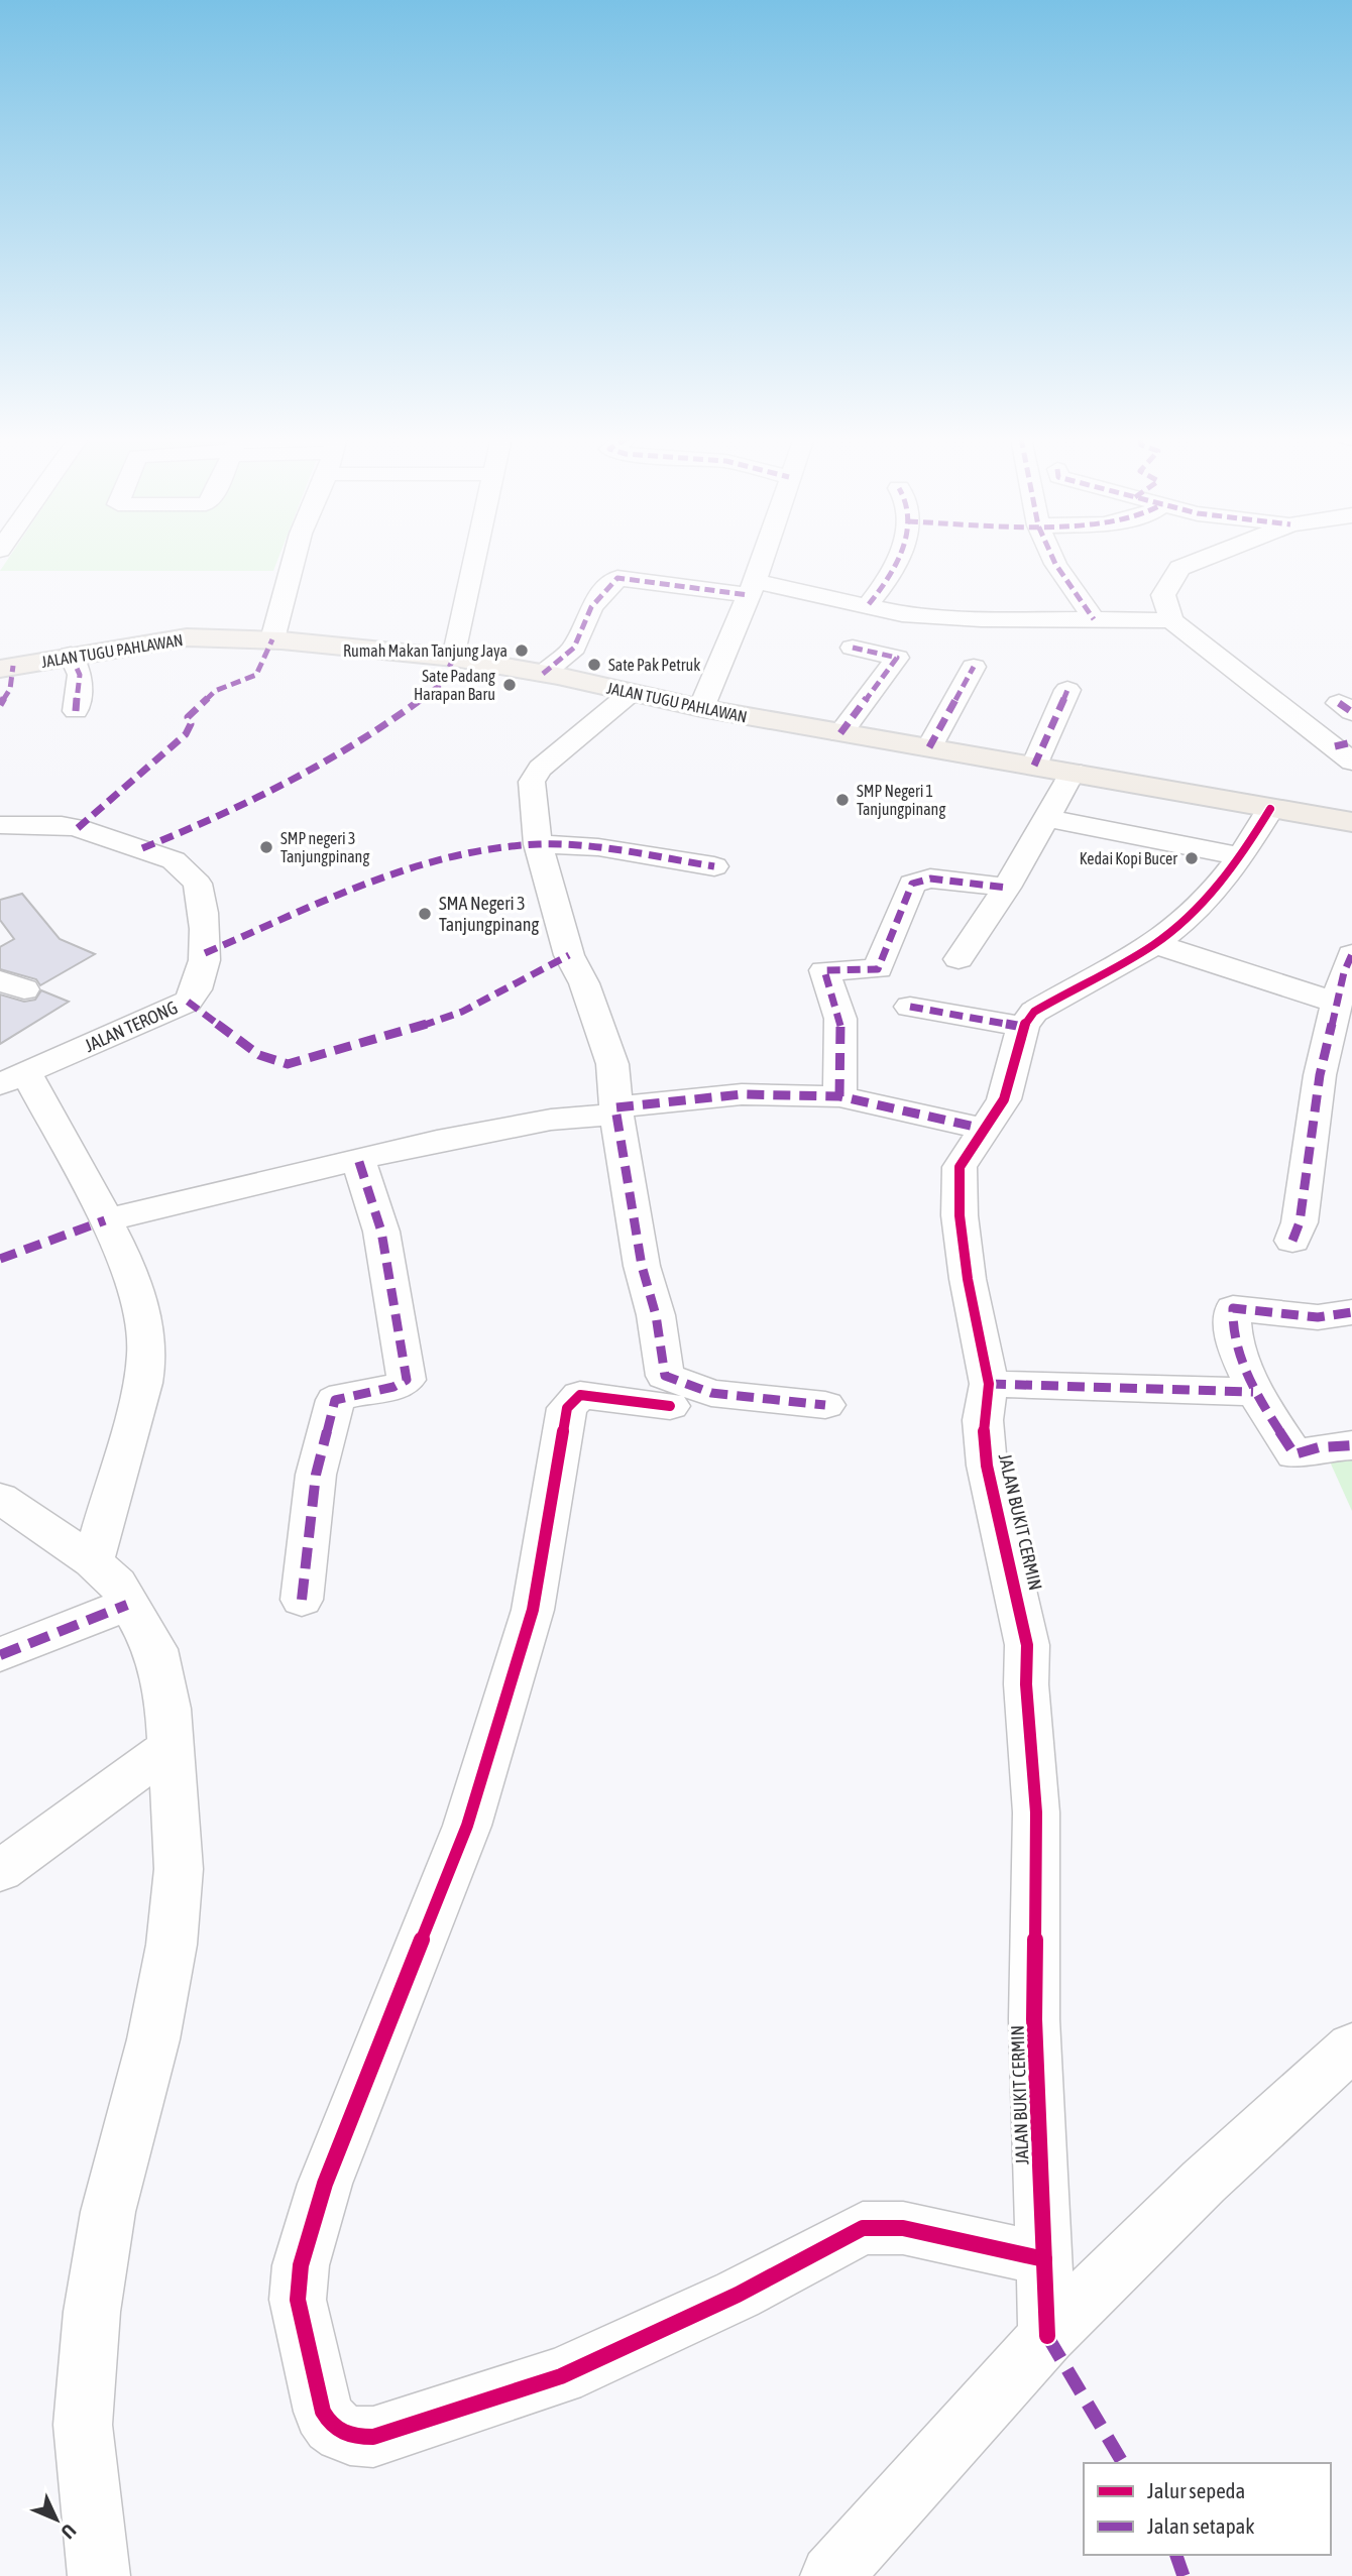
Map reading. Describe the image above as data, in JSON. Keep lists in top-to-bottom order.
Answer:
{
  "streets": {
    "main road": ["JALAN TUGU PAHLAWAN"],
    "street": ["JALAN TERONG", "JALAN BUKIT CERMIN"]
  },
  "places": [
    "Rumah Makan Tanjung Jaya",
    "Sate Pak Petruk",
    "Sate Padang Harapan Baru",
    "SMP Negeri 1 Tanjungpinang",
    "SMP negeri 3 Tanjungpinang",
    "Kedai Kopi Bucer",
    "SMA Negeri 3 Tanjungpinang"
  ],
  "legend": ["Jalur sepeda", "Jalan setapak"],
  "north": "bottom right"
}
